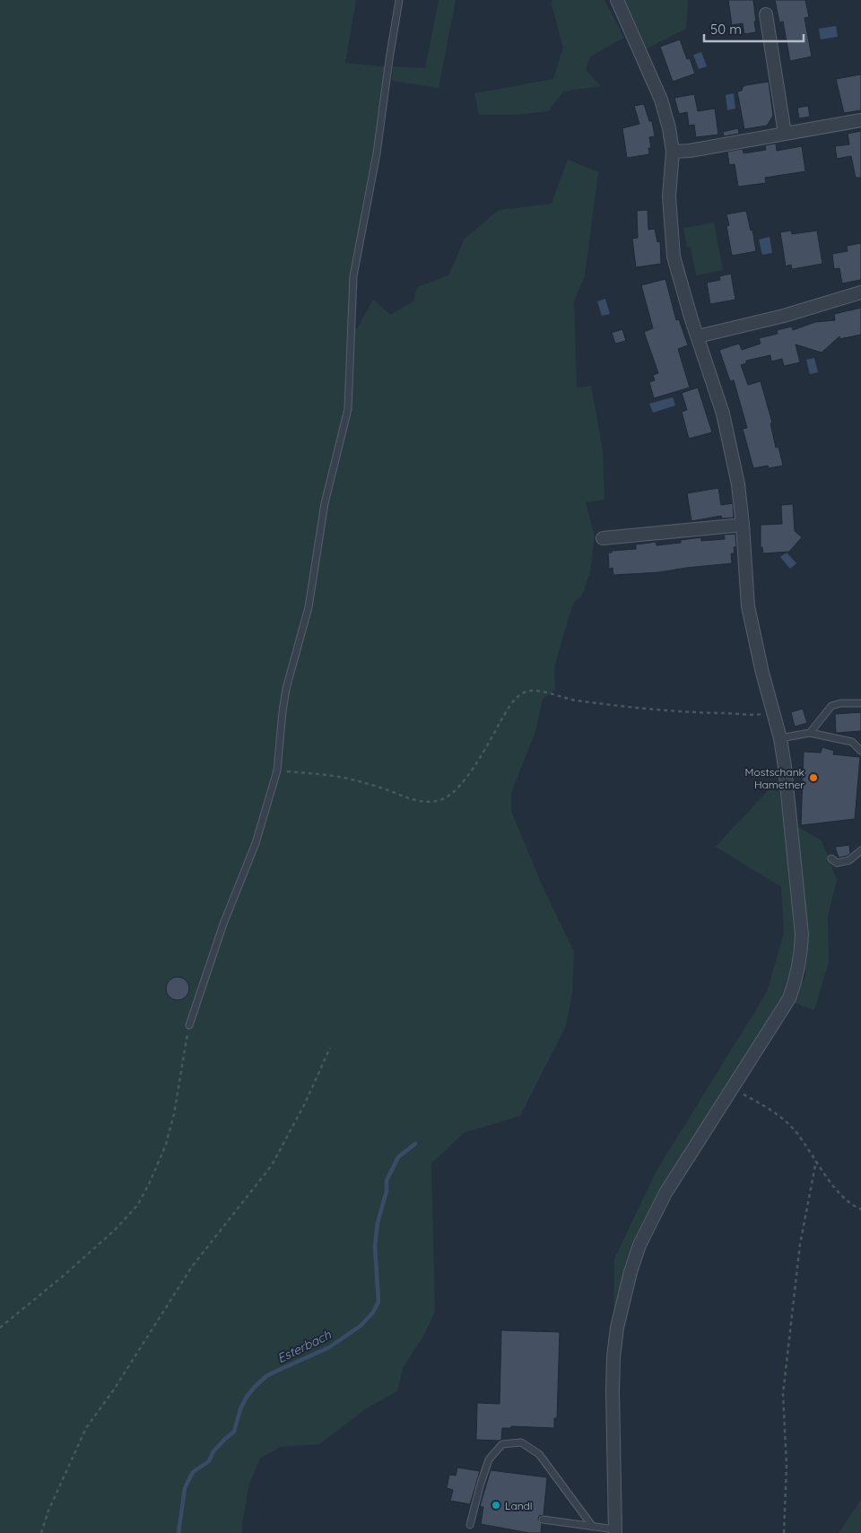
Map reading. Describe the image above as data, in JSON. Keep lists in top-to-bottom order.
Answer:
{
  "water": ["Esterbach"],
  "places": ["Mostschank Hametner", "Landl"],
  "scale_bar": "50 m"
}
